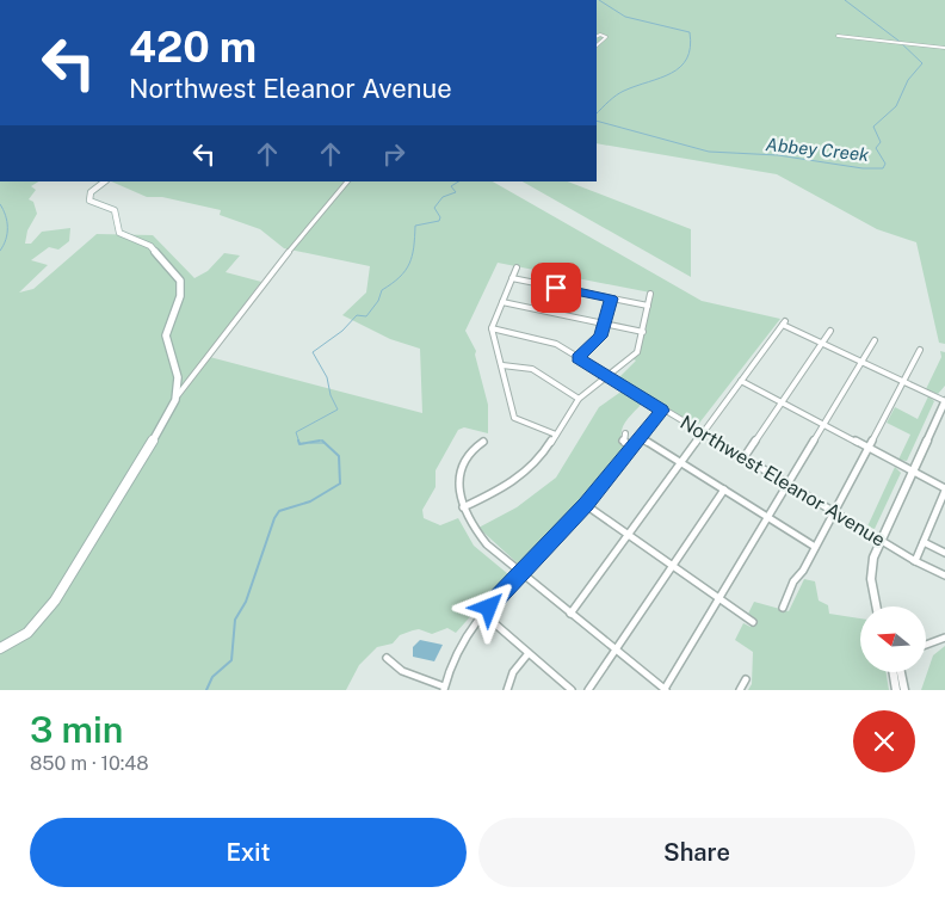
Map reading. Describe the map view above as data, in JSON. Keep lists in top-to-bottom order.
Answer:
{
  "streets": {
    "street": ["Northwest Eleanor Avenue"]
  },
  "water": ["Abbey Creek"],
  "north": "left",
  "page": {
    "turn": ["420 m", "Northwest Eleanor Avenue"],
    "heading": ["3 min", "850 m · 10:48"],
    "buttons": ["Exit", "Share"]
  }
}
